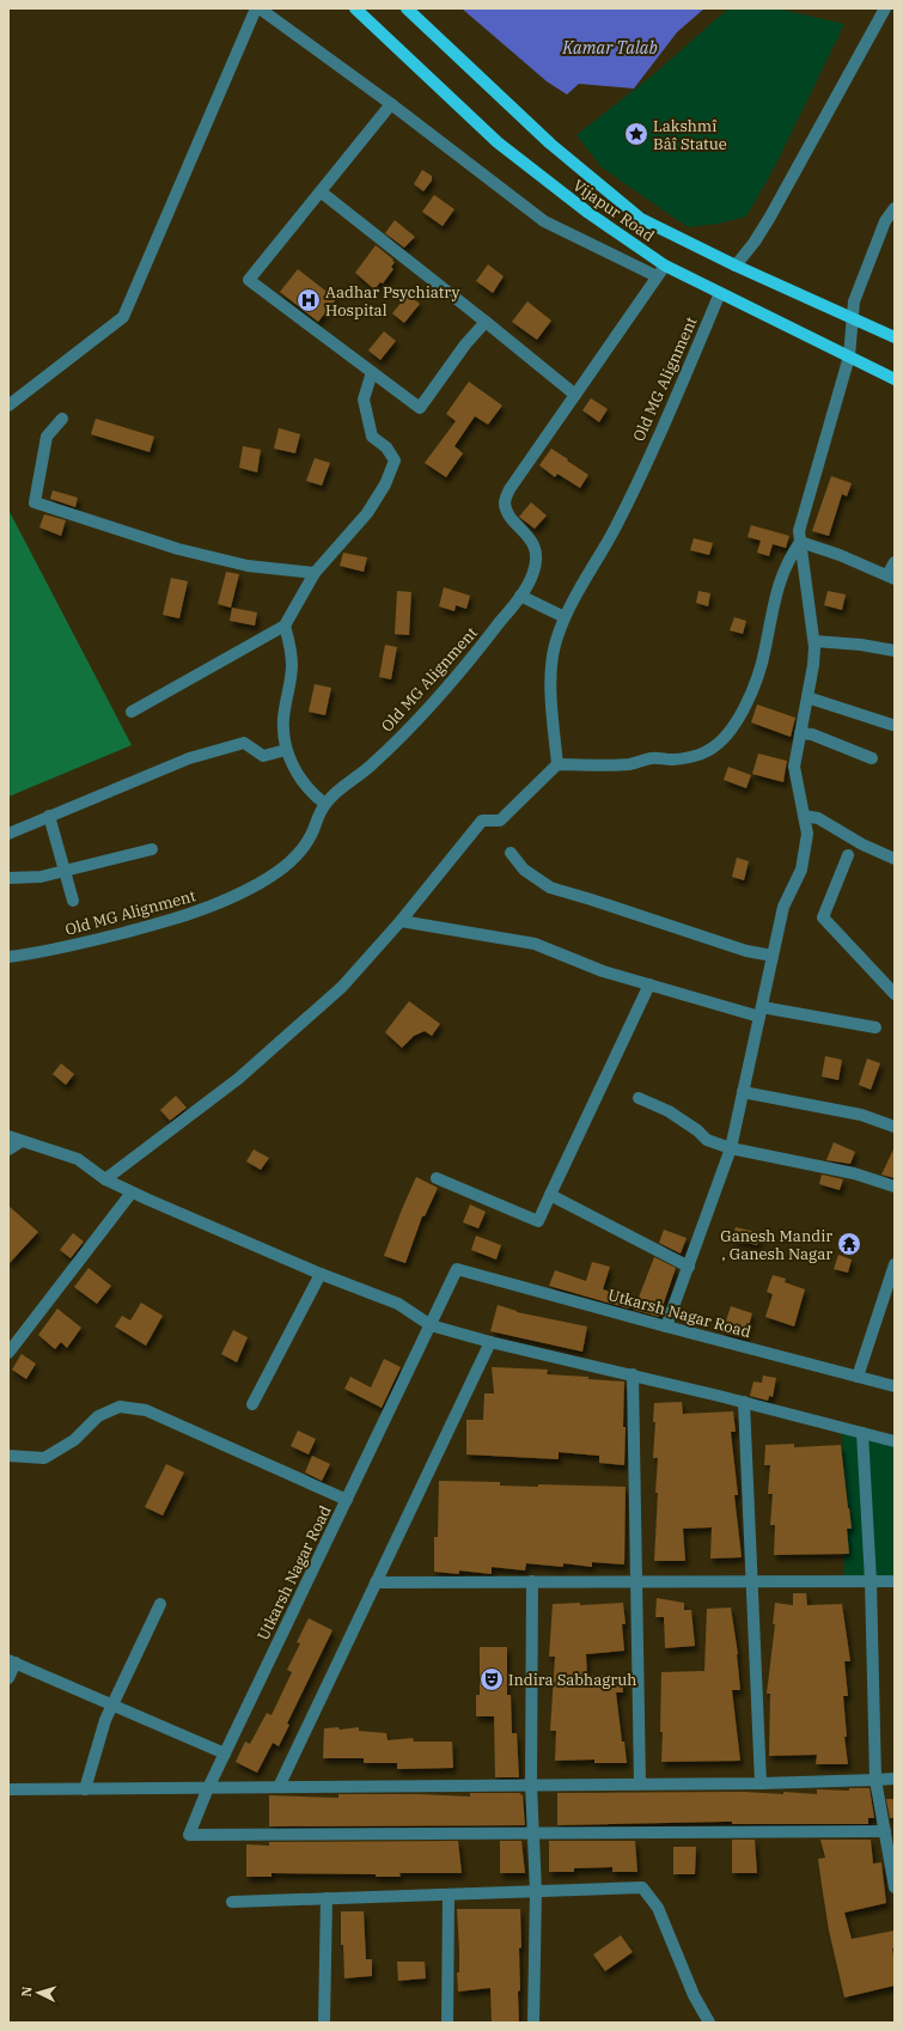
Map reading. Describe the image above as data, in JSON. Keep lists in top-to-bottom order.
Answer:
{
  "streets": {
    "main road": ["Vijapur Road"],
    "street": ["Old MG Alignment", "Utkarsh Nagar Road"]
  },
  "crossings": [
    ["Vijapur Road", "Old MG Alignment"]
  ],
  "water": ["Kamar Talab"],
  "places": {
    "place": ["Lakshmî Bâî Statue"],
    "hospital": ["Aadhar Psychiatry Hospital"],
    "temple": ["Ganesh Mandir , Ganesh Nagar"],
    "theatre": ["Indira Sabhagruh"]
  },
  "north": "left"
}
